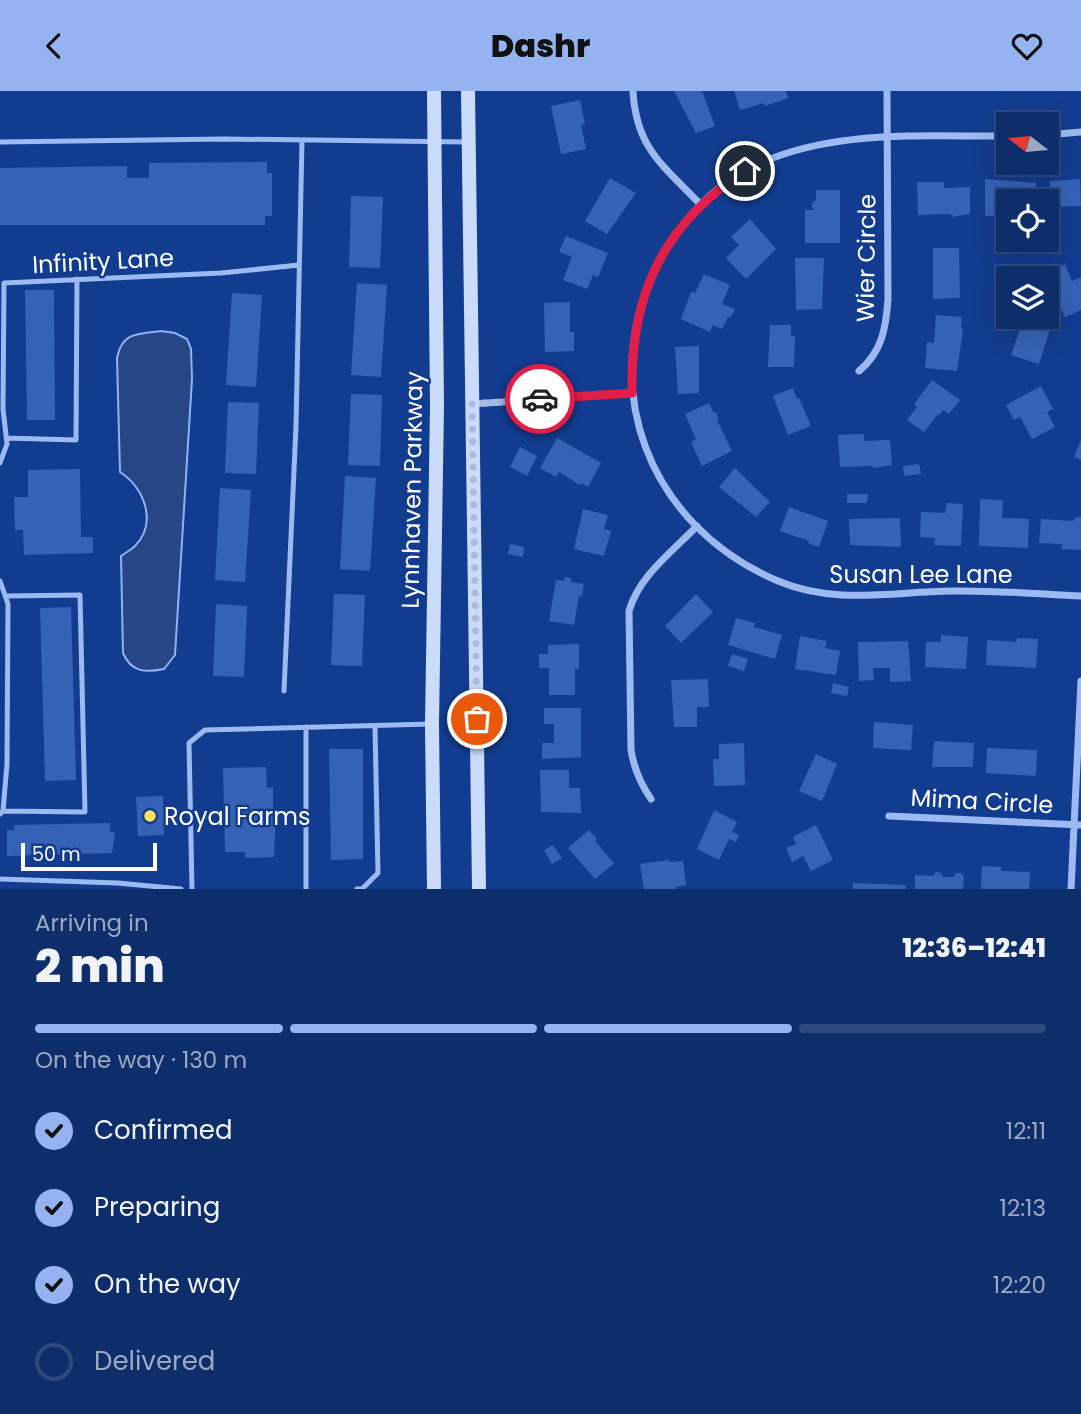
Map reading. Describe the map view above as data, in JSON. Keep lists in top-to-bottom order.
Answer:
{
  "streets": {
    "main road": ["Lynnhaven Parkway"],
    "street": ["Wier Circle", "Susan Lee Lane", "Mima Circle"],
    "lane": ["Infinity Lane"]
  },
  "crossings": [
    ["Wier Circle", "Susan Lee Lane"]
  ],
  "places": ["Royal Farms"],
  "scale_bar": "50 m",
  "north": "left",
  "page": {
    "header": "Dashr",
    "scale": "50 m",
    "heading": ["2 min", "Arriving in", "12:36–12:41"],
    "bar": "On the way · 130 m",
    "list": [
      ["Confirmed", "12:11"],
      ["Preparing", "12:13"],
      ["On the way", "12:20"],
      "Delivered"
    ]
  }
}
